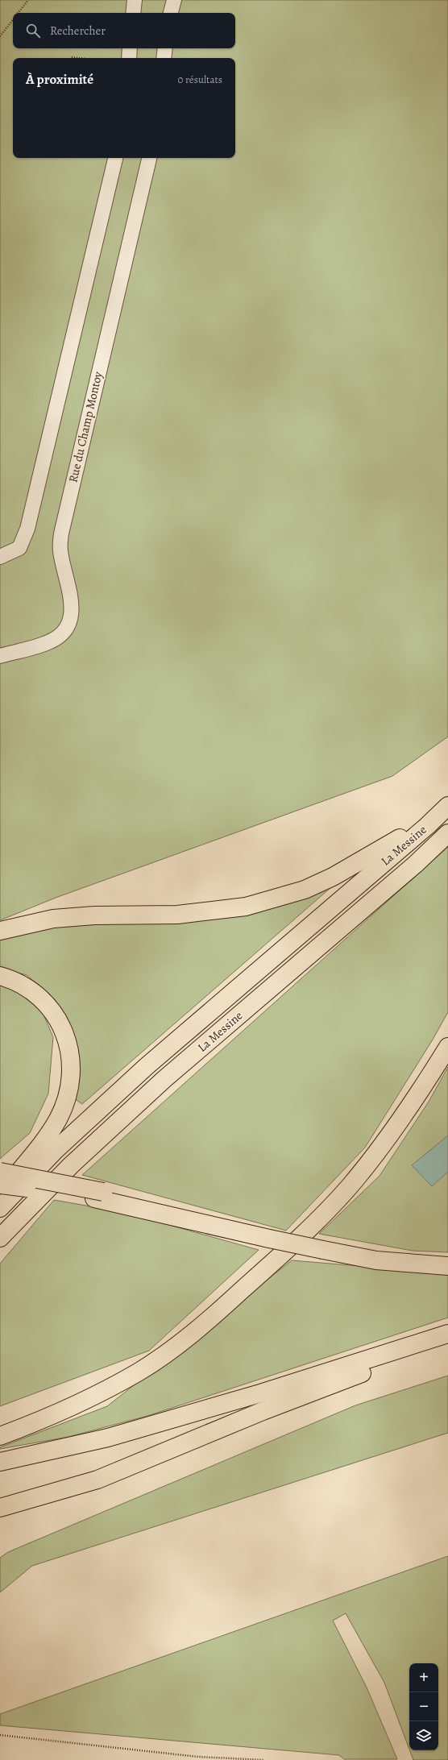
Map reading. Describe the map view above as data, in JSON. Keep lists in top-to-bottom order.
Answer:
{
  "streets": {
    "highway": ["La Messine"],
    "street": ["Rue du Champ Montoy"]
  },
  "page": {
    "search": "Rechercher",
    "heading": ["À proximité", "0 résultats"],
    "map_buttons": ["+", "−"]
  }
}
